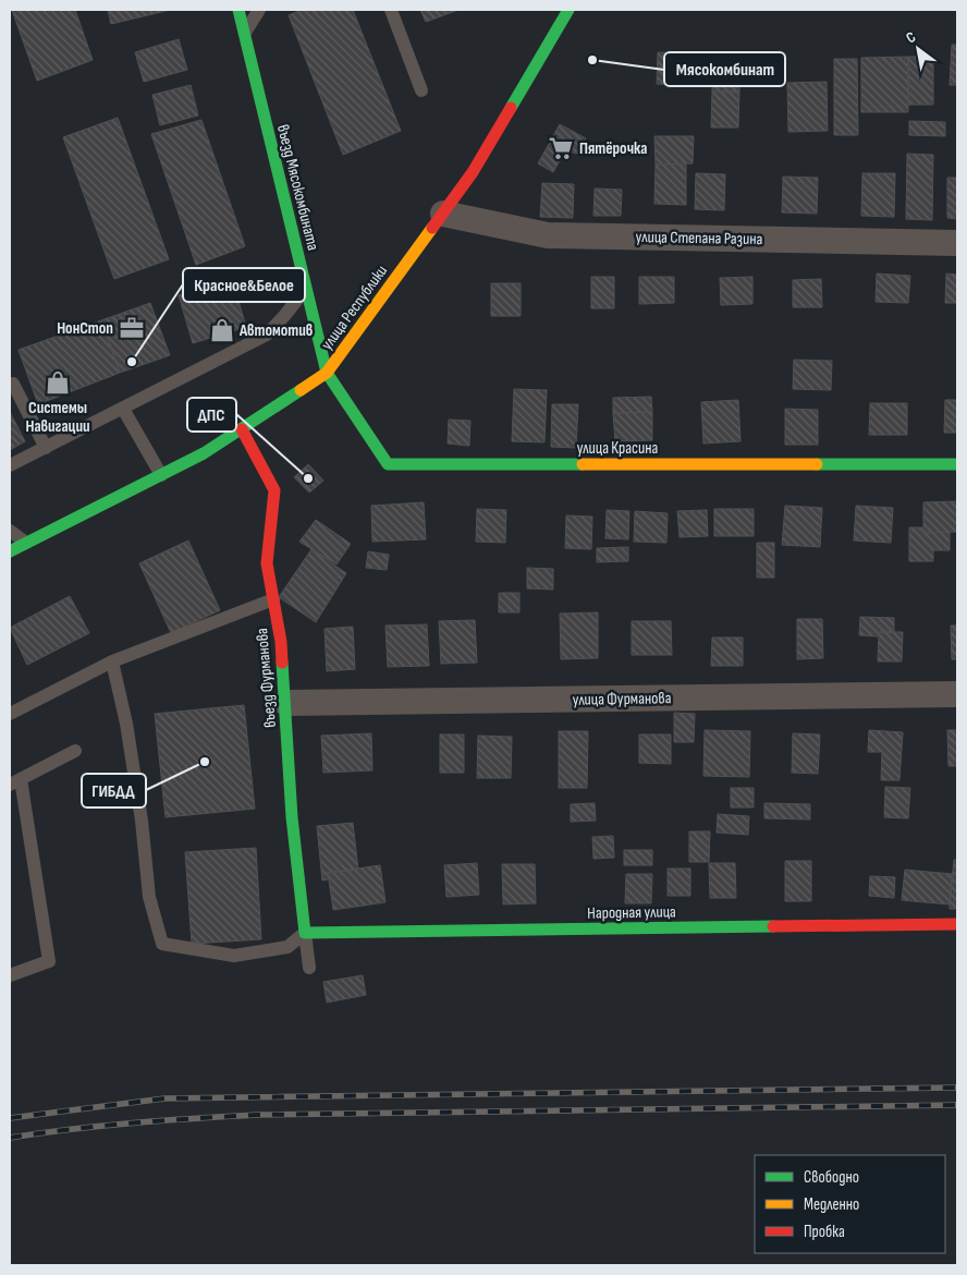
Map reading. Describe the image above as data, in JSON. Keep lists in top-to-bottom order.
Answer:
{
  "streets": {
    "street": [
      "въезд Мясокомбината",
      "улица Степана Разина",
      "улица Республики",
      "улица Красина",
      "въезд Фурманова",
      "улица Фурманова",
      "Народная улица"
    ]
  },
  "crossings": [
    ["въезд Мясокомбината", "улица Республики"],
    ["въезд Мясокомбината", "улица Красина"],
    ["улица Степана Разина", "улица Республики"],
    ["улица Республики", "улица Красина"],
    ["улица Республики", "въезд Фурманова"],
    ["въезд Фурманова", "улица Фурманова"],
    ["въезд Фурманова", "Народная улица"]
  ],
  "places": {
    "other": [
      "Мясокомбинат",
      "Красное&Белое",
      "ДПС",
      "ГИБДД"
    ],
    "supermarket": ["Пятёрочка"],
    "office": ["НонСтоп"],
    "shop": ["Автомотив", "Системы Навигации"]
  },
  "legend": ["Свободно", "Медленно", "Пробка"],
  "north": "top left"
}
